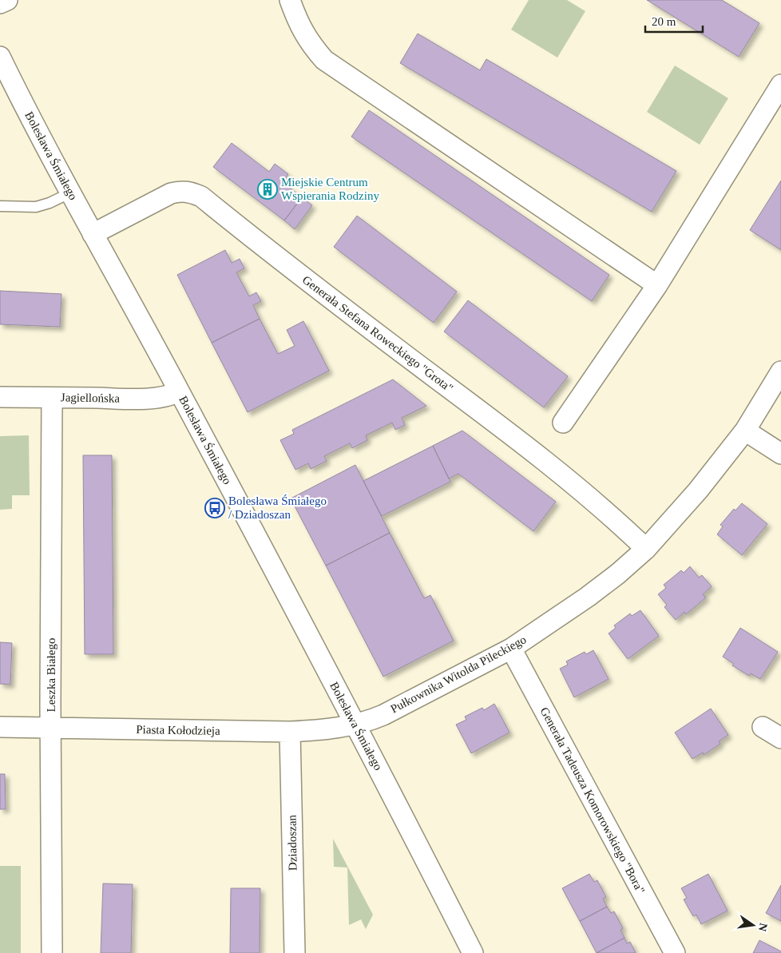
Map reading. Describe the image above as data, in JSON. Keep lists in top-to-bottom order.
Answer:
{
  "streets": {
    "street": [
      "Bolesława Śmiałego",
      "Generała Stefana Roweckiego \"Grota\"",
      "Jagiellońska",
      "Pułkownika Witolda Pileckiego",
      "Leszka Białego",
      "Piasta Kołodzieja",
      "Generała Tadeusza Komorowskiego \"Bora\"",
      "Dziadoszan"
    ]
  },
  "crossings": [
    ["Bolesława Śmiałego", "Generała Stefana Roweckiego \"Grota\""],
    ["Bolesława Śmiałego", "Jagiellońska"],
    ["Bolesława Śmiałego", "Pułkownika Witolda Pileckiego"],
    ["Bolesława Śmiałego", "Piasta Kołodzieja"],
    ["Generała Stefana Roweckiego \"Grota\"", "Pułkownika Witolda Pileckiego"],
    ["Jagiellońska", "Leszka Białego"],
    ["Pułkownika Witolda Pileckiego", "Piasta Kołodzieja"],
    ["Pułkownika Witolda Pileckiego", "Generała Tadeusza Komorowskiego \"Bora\""],
    ["Leszka Białego", "Piasta Kołodzieja"],
    ["Piasta Kołodzieja", "Dziadoszan"]
  ],
  "places": {
    "building": ["Miejskie Centrum Wspierania Rodziny"],
    "bus stop": ["Bolesława Śmiałego / Dziadoszan"]
  },
  "scale_bar": "20 m",
  "north": "right"
}
